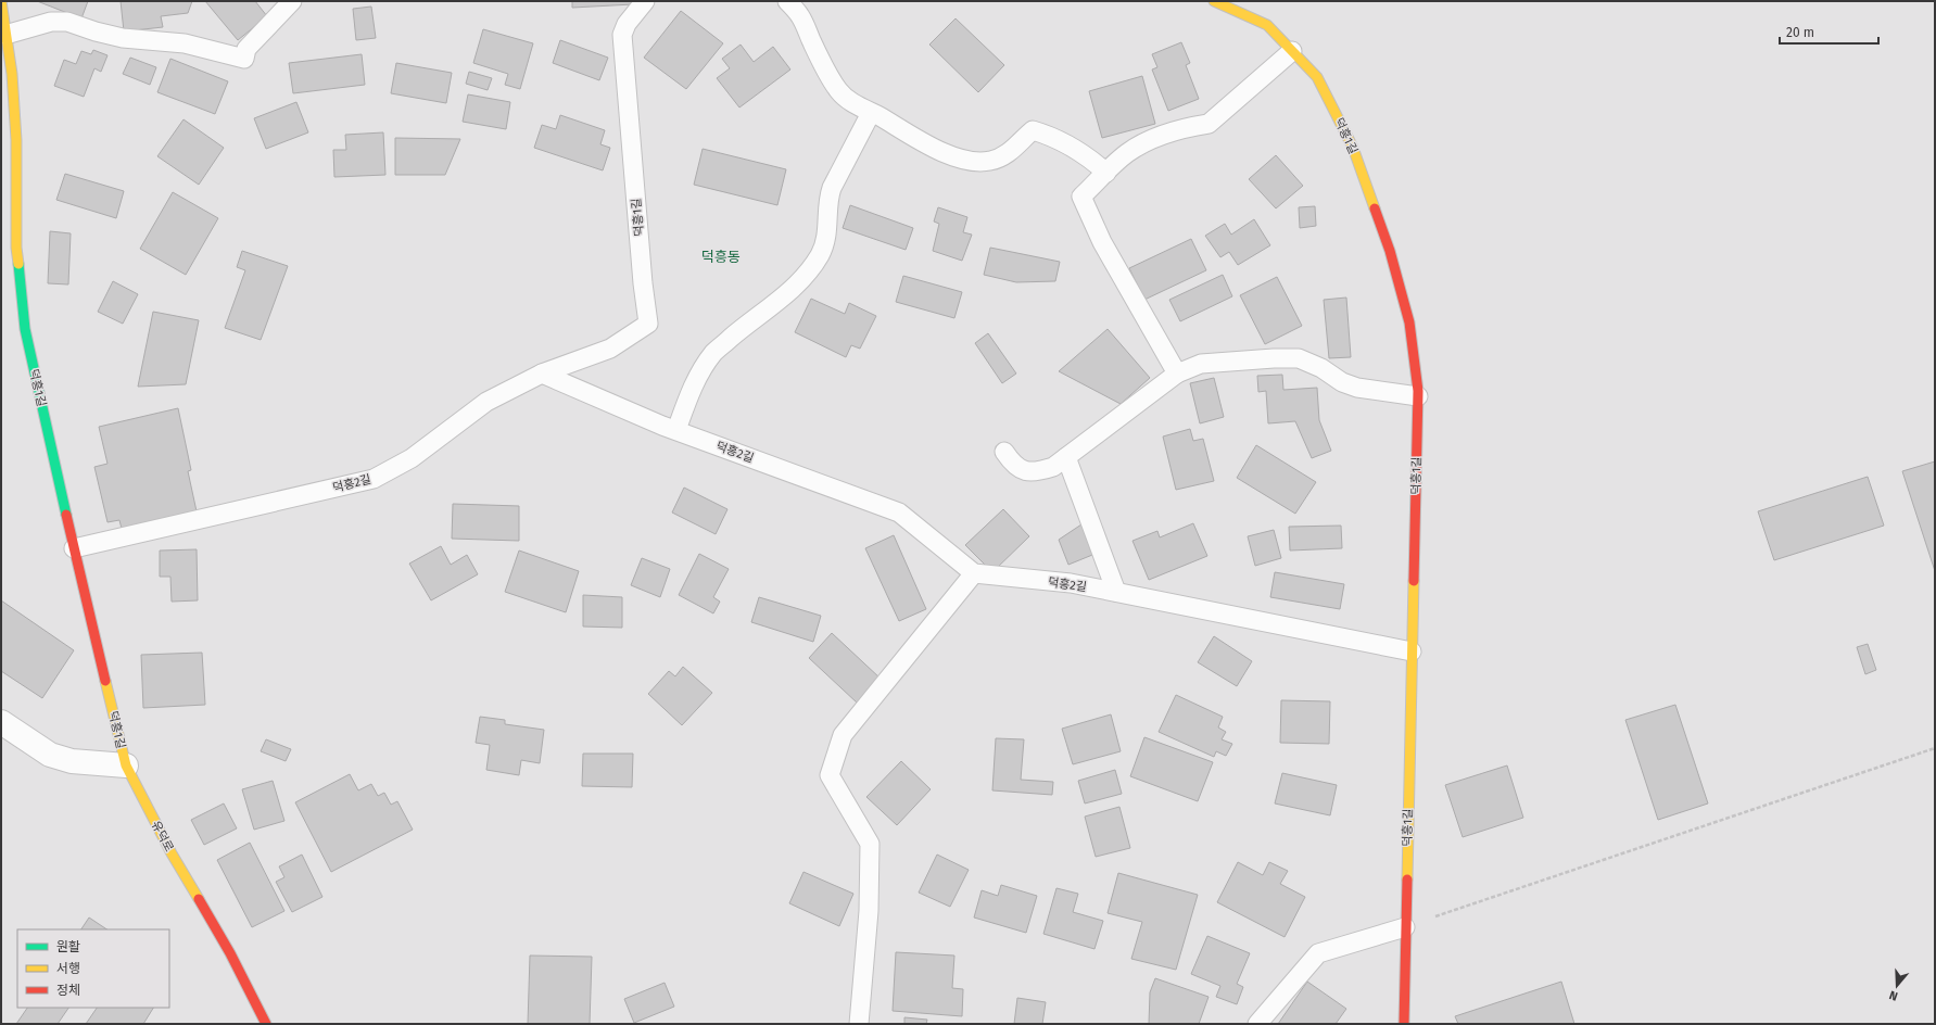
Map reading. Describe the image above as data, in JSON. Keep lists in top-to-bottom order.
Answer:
{
  "streets": {
    "street": ["덕흥1길", "유덕로"],
    "lane": ["덕흥2길"]
  },
  "crossings": [
    ["덕흥1길", "덕흥2길"],
    ["덕흥1길", "유덕로"]
  ],
  "districts": ["덕흥동"],
  "legend": ["원활", "서행", "정체"],
  "scale_bar": "20 m",
  "north": "bottom"
}
